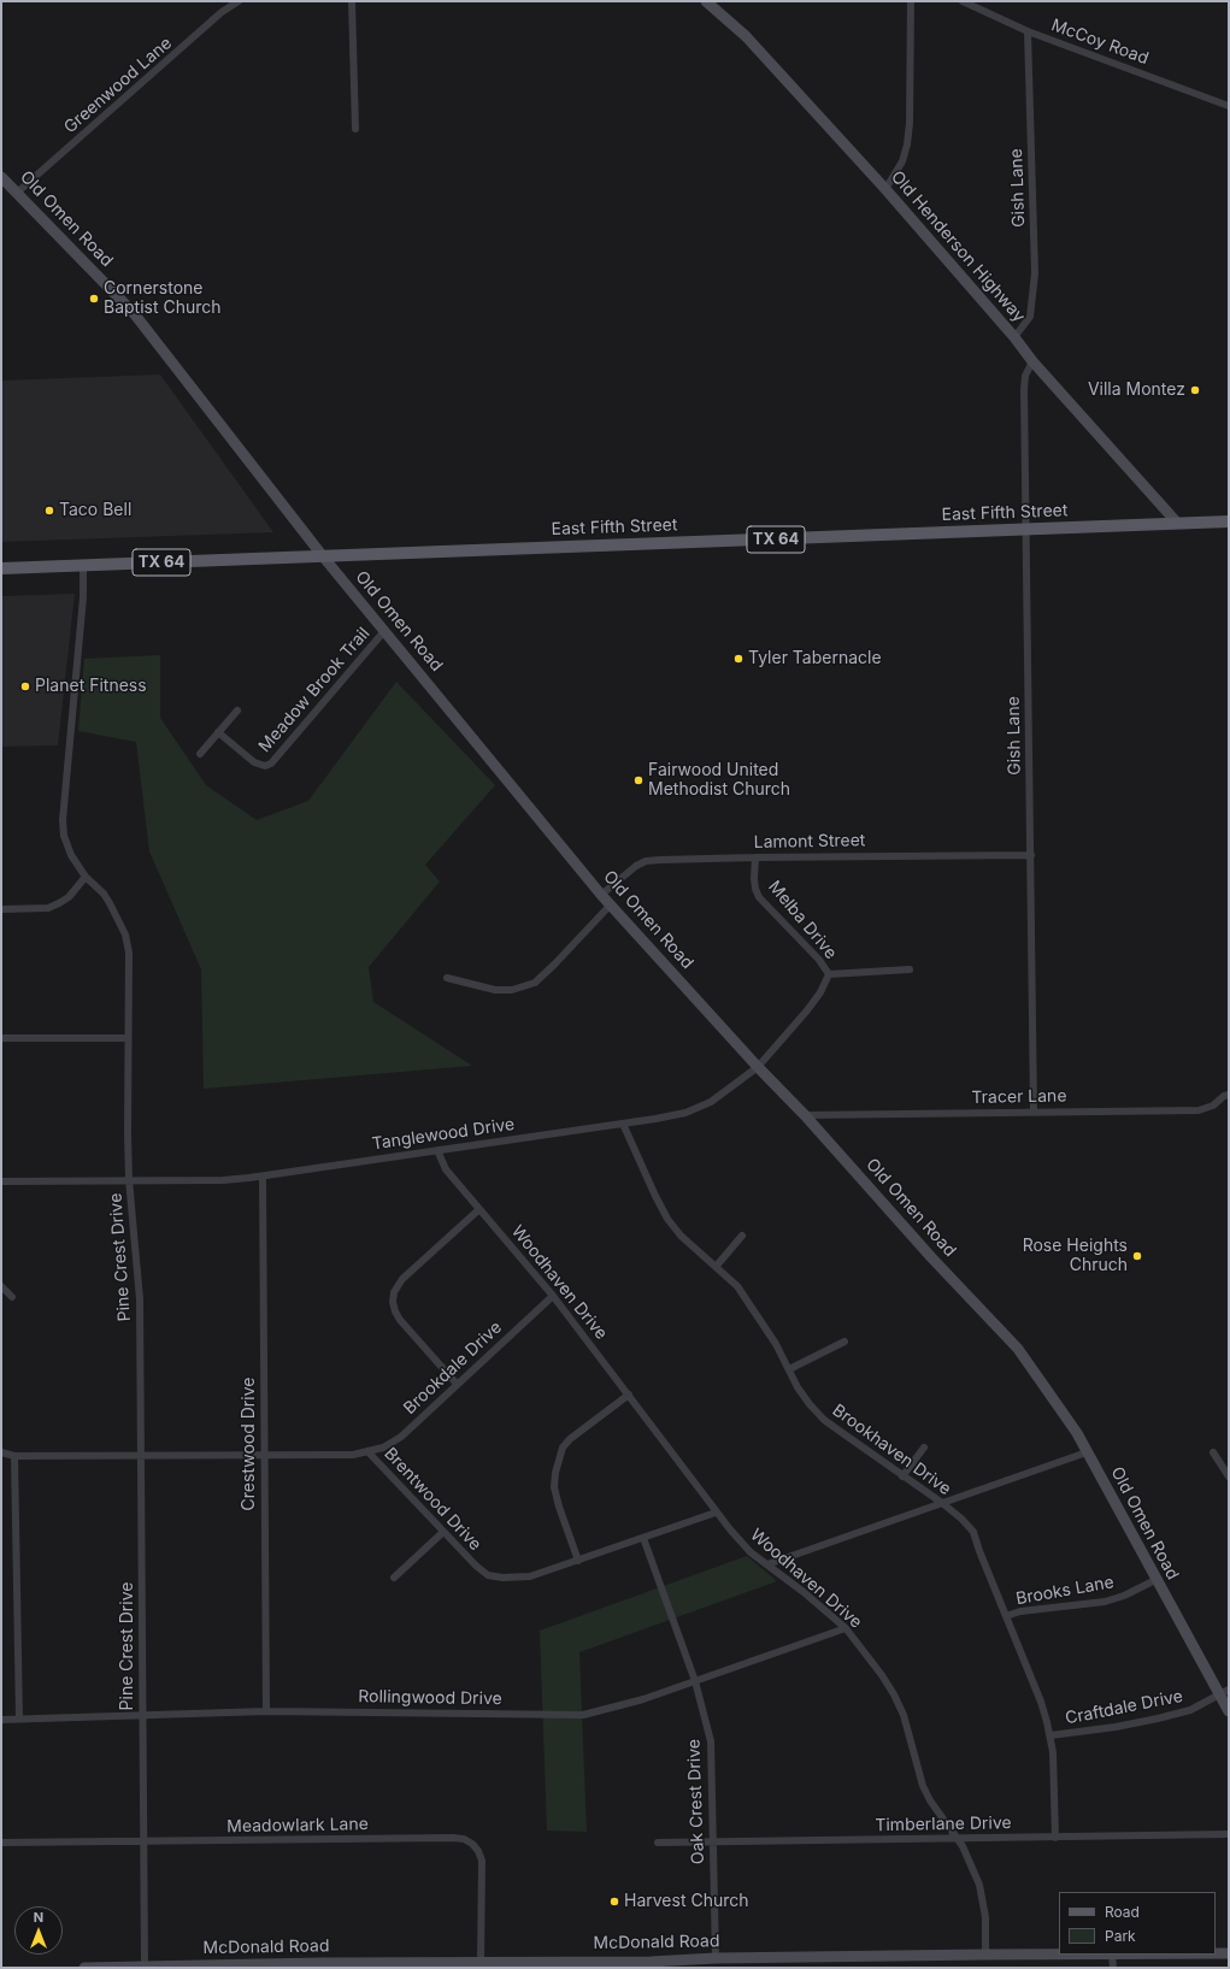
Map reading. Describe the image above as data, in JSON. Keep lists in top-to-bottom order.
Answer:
{
  "streets": {
    "main road": ["East Fifth Street", "TX 64"],
    "street": [
      "McCoy Road",
      "Greenwood Lane",
      "Gish Lane",
      "Old Omen Road",
      "Old Henderson Highway",
      "Meadow Brook Trail",
      "Lamont Street",
      "Melba Drive",
      "Tracer Lane",
      "Tanglewood Drive",
      "Pine Crest Drive",
      "Woodhaven Drive",
      "Brookdale Drive",
      "Crestwood Drive",
      "Brookhaven Drive",
      "Brentwood Drive",
      "Brooks Lane",
      "Rollingwood Drive",
      "Craftdale Drive",
      "Oak Crest Drive",
      "Timberlane Drive",
      "Meadowlark Lane",
      "McDonald Road"
    ]
  },
  "crossings": [
    ["McCoy Road", "Gish Lane"],
    ["Greenwood Lane", "Old Omen Road"],
    ["Gish Lane", "Old Henderson Highway"],
    ["Gish Lane", "East Fifth Street"],
    ["Gish Lane", "Lamont Street"],
    ["Gish Lane", "Tracer Lane"],
    ["Old Omen Road", "East Fifth Street"],
    ["Old Omen Road", "Meadow Brook Trail"],
    ["Old Omen Road", "Lamont Street"],
    ["Old Omen Road", "Tracer Lane"],
    ["Old Omen Road", "Tanglewood Drive"],
    ["Old Omen Road", "Brooks Lane"],
    ["Old Omen Road", "Craftdale Drive"],
    ["Old Henderson Highway", "East Fifth Street"],
    ["East Fifth Street", "Pine Crest Drive"],
    ["Lamont Street", "Melba Drive"],
    ["Melba Drive", "Tanglewood Drive"],
    ["Tanglewood Drive", "Pine Crest Drive"],
    ["Tanglewood Drive", "Woodhaven Drive"],
    ["Tanglewood Drive", "Crestwood Drive"],
    ["Tanglewood Drive", "Brookhaven Drive"],
    ["Pine Crest Drive", "Brentwood Drive"],
    ["Pine Crest Drive", "Rollingwood Drive"],
    ["Pine Crest Drive", "Meadowlark Lane"],
    ["Pine Crest Drive", "McDonald Road"],
    ["Woodhaven Drive", "Brookdale Drive"],
    ["Woodhaven Drive", "Brentwood Drive"],
    ["Woodhaven Drive", "Rollingwood Drive"],
    ["Woodhaven Drive", "Timberlane Drive"],
    ["Woodhaven Drive", "McDonald Road"],
    ["Brookdale Drive", "Brentwood Drive"],
    ["Crestwood Drive", "Brentwood Drive"],
    ["Crestwood Drive", "Rollingwood Drive"],
    ["Brookhaven Drive", "Brooks Lane"],
    ["Brookhaven Drive", "Craftdale Drive"],
    ["Brookhaven Drive", "Timberlane Drive"],
    ["Brentwood Drive", "Oak Crest Drive"],
    ["Rollingwood Drive", "Oak Crest Drive"],
    ["Oak Crest Drive", "Timberlane Drive"],
    ["Oak Crest Drive", "McDonald Road"],
    ["Meadowlark Lane", "McDonald Road"]
  ],
  "places": [
    "Cornerstone Baptist Church",
    "Villa Montez",
    "Taco Bell",
    "Tyler Tabernacle",
    "Planet Fitness",
    "Fairwood United Methodist Church",
    "Rose Heights Chruch",
    "Harvest Church"
  ],
  "legend": ["Road", "Park"],
  "north": "top"
}
